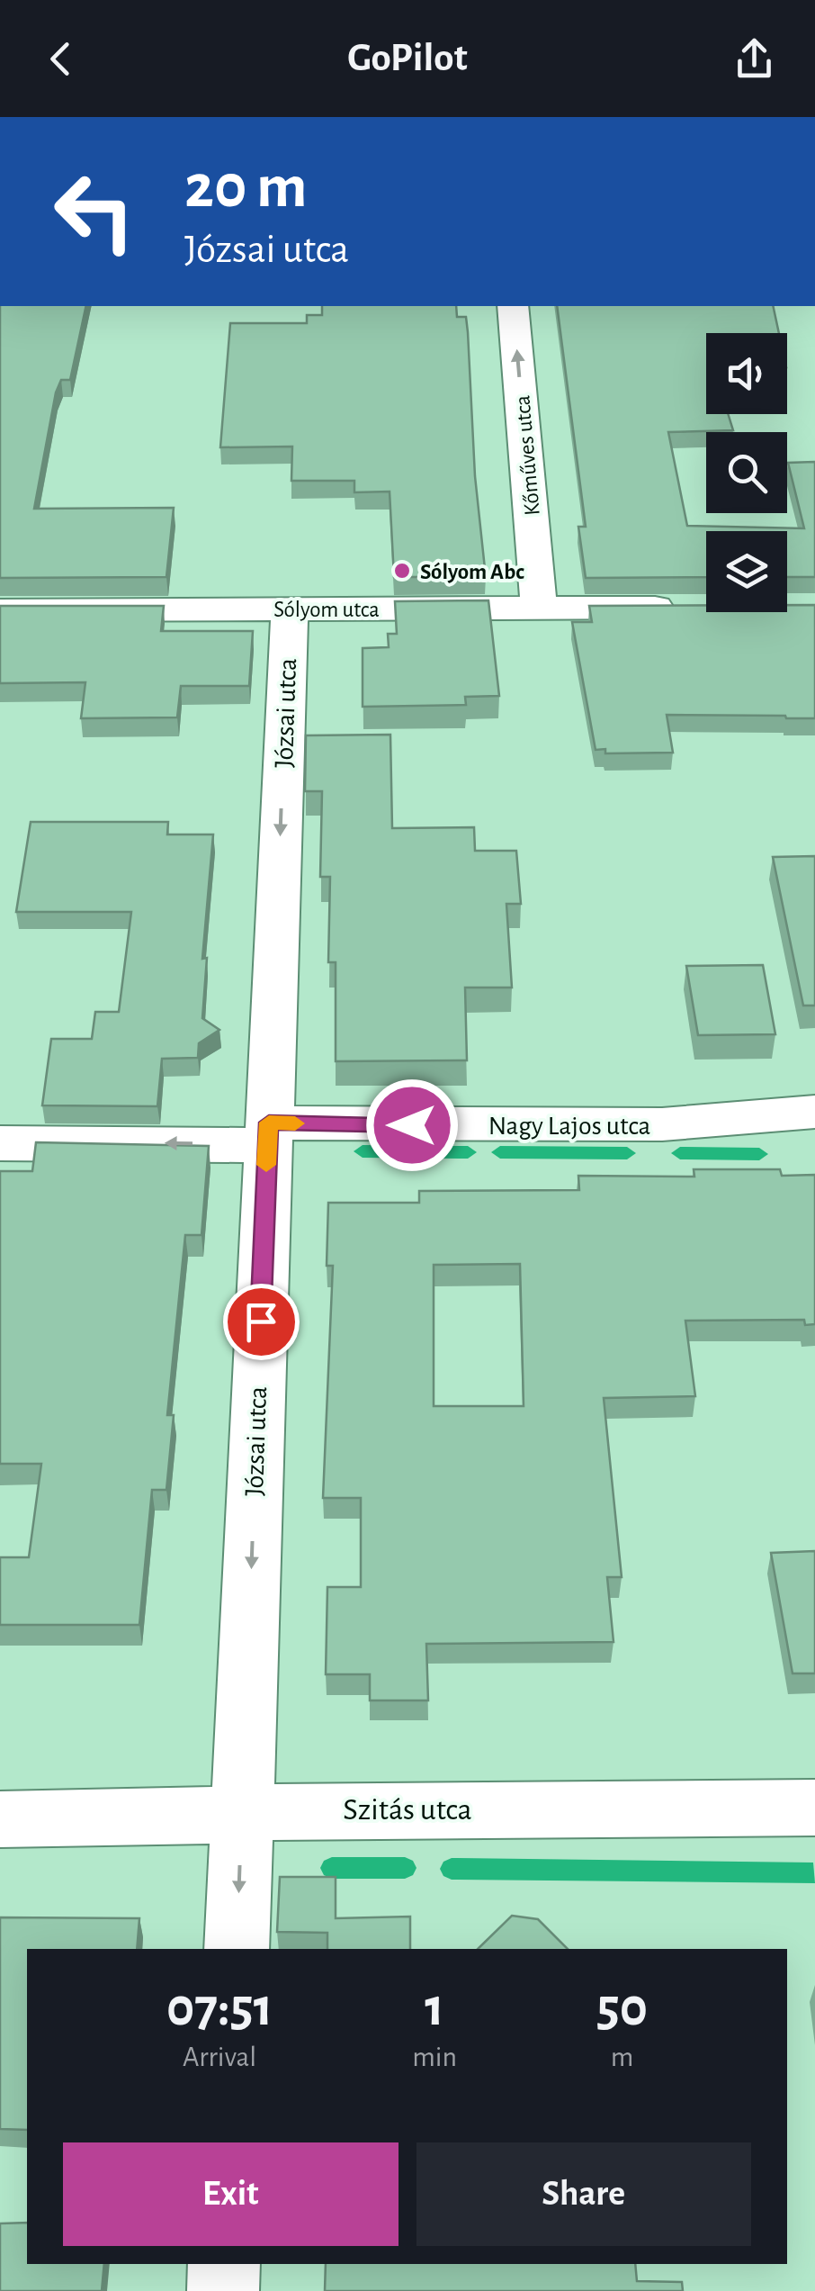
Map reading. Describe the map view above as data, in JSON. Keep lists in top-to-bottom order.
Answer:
{
  "streets": {
    "street": [
      "Kőműves utca",
      "Sólyom utca",
      "Józsai utca",
      "Nagy Lajos utca",
      "Szitás utca"
    ]
  },
  "crossings": [
    ["Kőműves utca", "Sólyom utca"],
    ["Sólyom utca", "Józsai utca"],
    ["Józsai utca", "Nagy Lajos utca"],
    ["Józsai utca", "Szitás utca"]
  ],
  "one_way": ["Kőműves utca", "Józsai utca"],
  "places": ["Sólyom Abc"],
  "page": {
    "header": "GoPilot",
    "turn": ["20 m", "Józsai utca"],
    "eta": [
      "07:51",
      "Arrival",
      "1",
      "min",
      "50",
      "m"
    ],
    "buttons": ["Exit", "Share"]
  }
}
